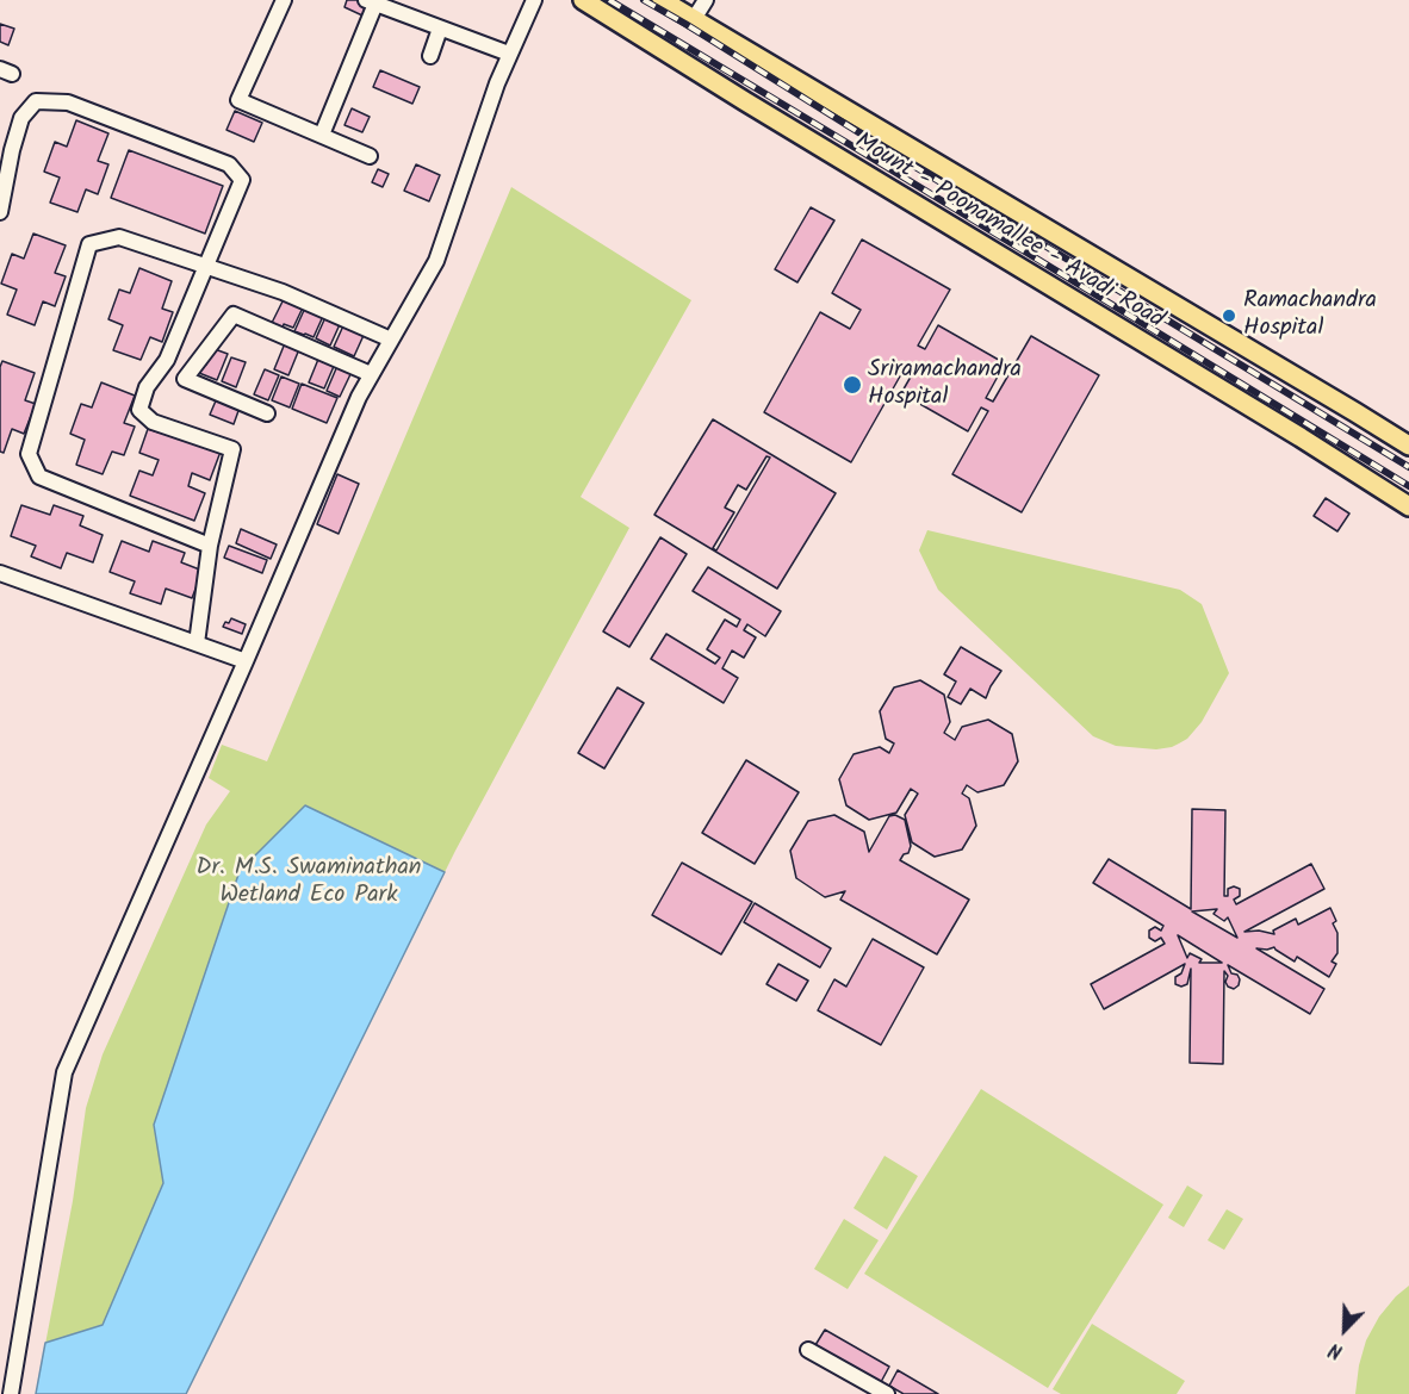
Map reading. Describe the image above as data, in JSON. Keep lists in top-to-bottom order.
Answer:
{
  "streets": {
    "main road": ["Mount - Poonamallee - Avadi Road"]
  },
  "parks": ["Dr. M.S. Swaminathan Wetland Eco Park"],
  "places": ["Ramachandra Hospital", "Sriramachandra Hospital"],
  "north": "bottom left"
}
